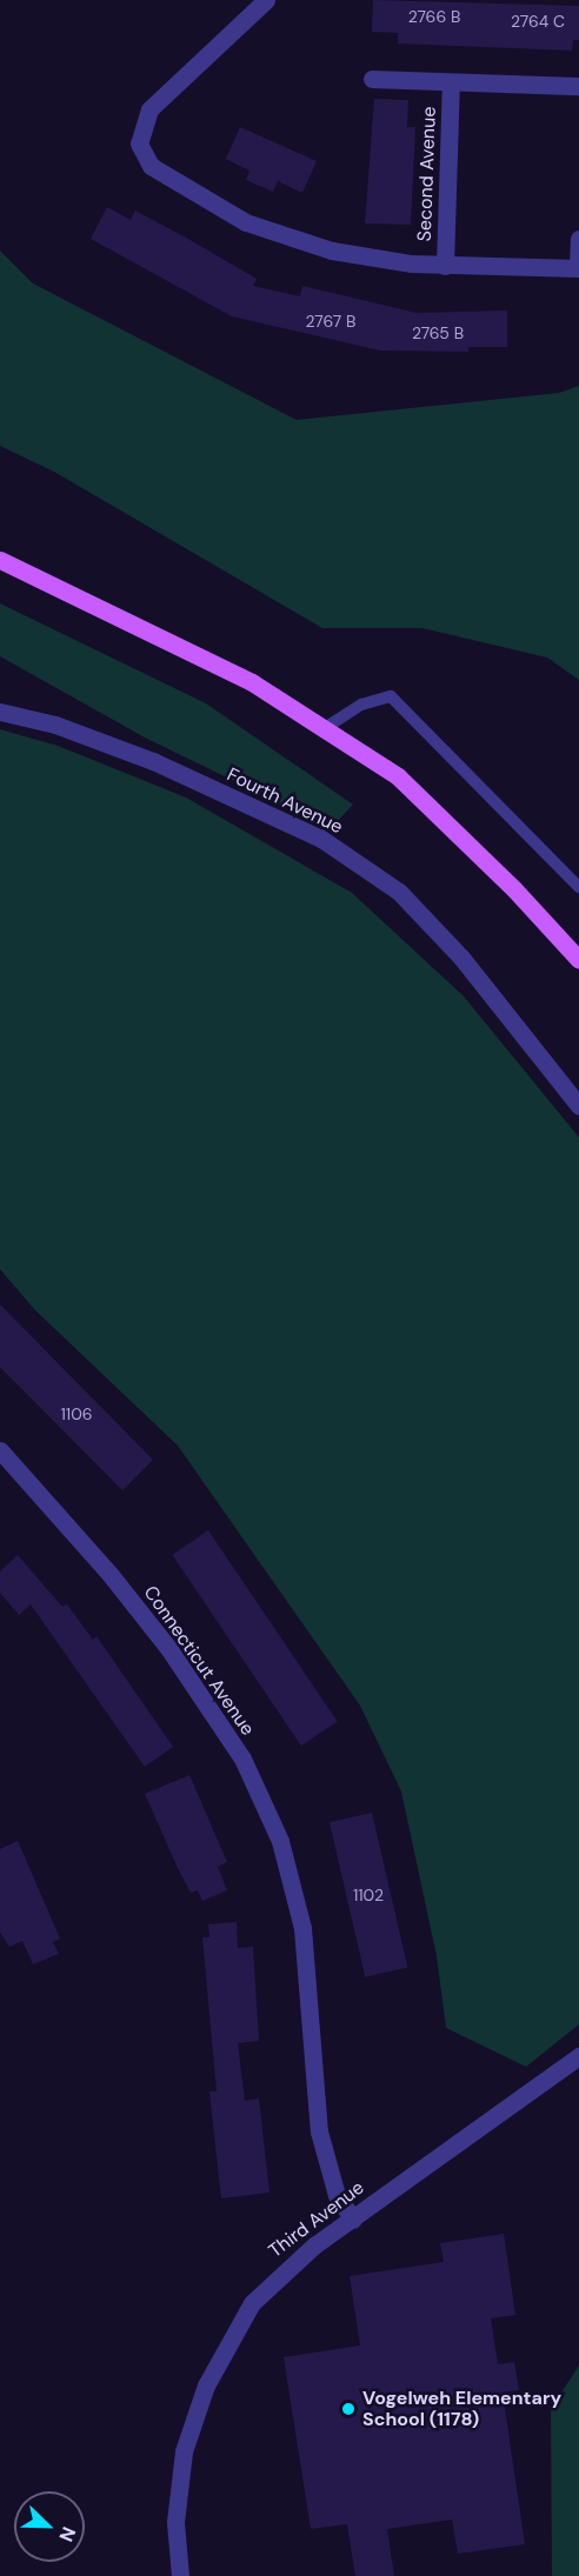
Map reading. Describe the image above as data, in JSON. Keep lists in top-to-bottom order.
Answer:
{
  "streets": {
    "street": [
      "Second Avenue",
      "Fourth Avenue",
      "Connecticut Avenue",
      "Third Avenue"
    ]
  },
  "crossings": [
    ["Connecticut Avenue", "Third Avenue"]
  ],
  "places": ["Vogelweh Elementary School (1178)"],
  "house_numbers": [
    "2766 B",
    "2764 C",
    "2767 B",
    "2765 B",
    "1106",
    "1102"
  ],
  "north": "bottom right"
}
